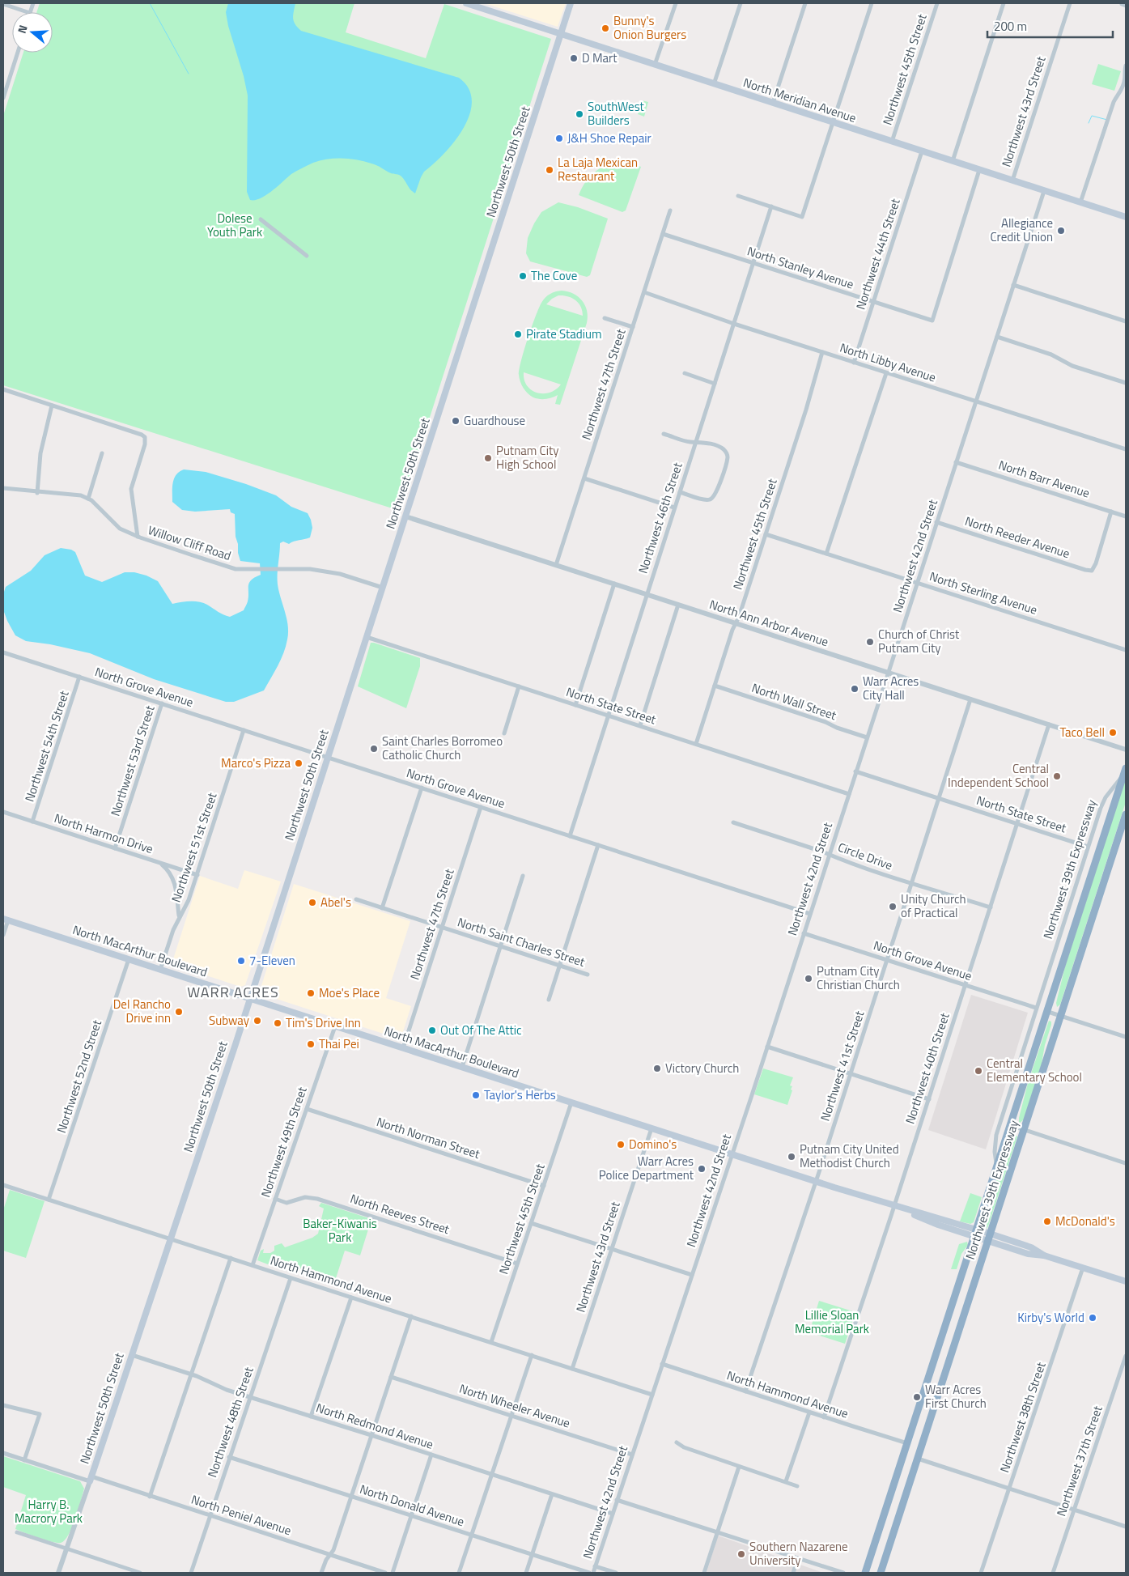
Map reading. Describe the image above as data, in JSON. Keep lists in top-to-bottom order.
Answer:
{
  "streets": {
    "highway": ["Northwest 39th Expressway"],
    "main road": ["North Meridian Avenue", "Northwest 50th Street", "North MacArthur Boulevard"],
    "street": [
      "Northwest 45th Street",
      "Northwest 43rd Street",
      "Northwest 44th Street",
      "North Stanley Avenue",
      "North Libby Avenue",
      "Northwest 47th Street",
      "North Barr Avenue",
      "Northwest 46th Street",
      "North Reeder Avenue",
      "Willow Cliff Road",
      "Northwest 42nd Street",
      "North Sterling Avenue",
      "North Ann Arbor Avenue",
      "North Grove Avenue",
      "North Wall Street",
      "North State Street",
      "Northwest 54th Street",
      "Northwest 53rd Street",
      "North Harmon Drive",
      "Northwest 51st Street",
      "Circle Drive",
      "North Saint Charles Street",
      "Northwest 41st Street",
      "Northwest 40th Street",
      "Northwest 52nd Street",
      "North Norman Street",
      "Northwest 49th Street",
      "North Reeves Street",
      "North Hammond Avenue",
      "North Wheeler Avenue",
      "Northwest 38th Street",
      "Northwest 48th Street",
      "North Redmond Avenue",
      "Northwest 37th Street",
      "North Donald Avenue",
      "North Peniel Avenue"
    ]
  },
  "crossings": [
    ["Northwest 45th Street", "North Meridian Avenue"],
    ["Northwest 45th Street", "North Libby Avenue"],
    ["Northwest 45th Street", "North Sterling Avenue"],
    ["Northwest 45th Street", "North Ann Arbor Avenue"],
    ["Northwest 45th Street", "North Wall Street"],
    ["Northwest 45th Street", "North State Street"],
    ["Northwest 45th Street", "North MacArthur Boulevard"],
    ["Northwest 45th Street", "North Norman Street"],
    ["Northwest 45th Street", "North Reeves Street"],
    ["Northwest 45th Street", "North Hammond Avenue"],
    ["North Meridian Avenue", "Northwest 43rd Street"],
    ["North Meridian Avenue", "Northwest 50th Street"],
    ["North Meridian Avenue", "Northwest 44th Street"],
    ["North Meridian Avenue", "North Stanley Avenue"],
    ["North Meridian Avenue", "Northwest 42nd Street"],
    ["Northwest 43rd Street", "North MacArthur Boulevard"],
    ["Northwest 43rd Street", "North Hammond Avenue"],
    ["Northwest 50th Street", "Willow Cliff Road"],
    ["Northwest 50th Street", "North Ann Arbor Avenue"],
    ["Northwest 50th Street", "North Grove Avenue"],
    ["Northwest 50th Street", "North State Street"],
    ["Northwest 50th Street", "North MacArthur Boulevard"],
    ["Northwest 50th Street", "North Hammond Avenue"],
    ["Northwest 50th Street", "North Redmond Avenue"],
    ["Northwest 50th Street", "North Peniel Avenue"],
    ["Northwest 44th Street", "North Stanley Avenue"],
    ["Northwest 44th Street", "North Libby Avenue"],
    ["North Stanley Avenue", "Northwest 47th Street"],
    ["North Stanley Avenue", "Northwest 46th Street"],
    ["North Libby Avenue", "Northwest 47th Street"],
    ["North Libby Avenue", "Northwest 46th Street"],
    ["North Libby Avenue", "Northwest 42nd Street"],
    ["Northwest 47th Street", "North Ann Arbor Avenue"],
    ["Northwest 47th Street", "North Grove Avenue"],
    ["Northwest 47th Street", "North Saint Charles Street"],
    ["Northwest 47th Street", "North MacArthur Boulevard"],
    ["North Barr Avenue", "North Reeder Avenue"],
    ["North Barr Avenue", "Northwest 42nd Street"],
    ["Northwest 46th Street", "North Ann Arbor Avenue"],
    ["Northwest 46th Street", "North Grove Avenue"],
    ["Northwest 46th Street", "North State Street"],
    ["North Reeder Avenue", "Northwest 42nd Street"],
    ["Northwest 42nd Street", "North Sterling Avenue"],
    ["Northwest 42nd Street", "North Ann Arbor Avenue"],
    ["Northwest 42nd Street", "North Grove Avenue"],
    ["Northwest 42nd Street", "North Wall Street"],
    ["Northwest 42nd Street", "North State Street"],
    ["Northwest 42nd Street", "Circle Drive"],
    ["Northwest 42nd Street", "North MacArthur Boulevard"],
    ["Northwest 42nd Street", "North Hammond Avenue"],
    ["Northwest 42nd Street", "North Wheeler Avenue"],
    ["Northwest 42nd Street", "North Redmond Avenue"],
    ["North Ann Arbor Avenue", "Northwest 41st Street"],
    ["North Ann Arbor Avenue", "Northwest 40th Street"],
    ["North Grove Avenue", "Northwest 54th Street"],
    ["North Grove Avenue", "Northwest 53rd Street"],
    ["North Grove Avenue", "Northwest 51st Street"],
    ["North Grove Avenue", "Northwest 39th Expressway"],
    ["North Grove Avenue", "Northwest 41st Street"],
    ["North Grove Avenue", "Northwest 40th Street"],
    ["North State Street", "Northwest 39th Expressway"],
    ["North State Street", "Northwest 41st Street"],
    ["North State Street", "Northwest 40th Street"],
    ["Northwest 54th Street", "North Harmon Drive"],
    ["Northwest 53rd Street", "North Harmon Drive"],
    ["North Harmon Drive", "Northwest 51st Street"],
    ["Northwest 51st Street", "North MacArthur Boulevard"],
    ["Circle Drive", "Northwest 41st Street"],
    ["Circle Drive", "Northwest 40th Street"],
    ["Northwest 39th Expressway", "North MacArthur Boulevard"],
    ["Northwest 39th Expressway", "North Hammond Avenue"],
    ["North MacArthur Boulevard", "Northwest 41st Street"],
    ["North MacArthur Boulevard", "Northwest 40th Street"],
    ["North MacArthur Boulevard", "Northwest 52nd Street"],
    ["North MacArthur Boulevard", "Northwest 49th Street"],
    ["North MacArthur Boulevard", "Northwest 38th Street"],
    ["Northwest 41st Street", "North Hammond Avenue"],
    ["Northwest 40th Street", "North Hammond Avenue"],
    ["Northwest 52nd Street", "North Hammond Avenue"],
    ["North Norman Street", "Northwest 49th Street"],
    ["Northwest 49th Street", "North Reeves Street"],
    ["Northwest 49th Street", "North Hammond Avenue"],
    ["North Hammond Avenue", "Northwest 48th Street"],
    ["Northwest 48th Street", "North Redmond Avenue"],
    ["Northwest 48th Street", "North Donald Avenue"],
    ["Northwest 48th Street", "North Peniel Avenue"]
  ],
  "districts": ["WARR ACRES"],
  "parks": [
    "Dolese Youth Park",
    "Baker-Kiwanis Park",
    "Lillie Sloan Memorial Park",
    "Harry B. Macrory Park"
  ],
  "places": [
    "Bunny's Onion Burgers",
    "D Mart",
    "SouthWest Builders",
    "J&H Shoe Repair",
    "La Laja Mexican Restaurant",
    "Allegiance Credit Union",
    "The Cove",
    "Pirate Stadium",
    "Guardhouse",
    "Putnam City High School",
    "Church of Christ Putnam City",
    "Warr Acres City Hall",
    "Taco Bell",
    "Saint Charles Borromeo Catholic Church",
    "Marco's Pizza",
    "Central Independent School",
    "Abel's",
    "Unity Church of Practical",
    "7-Eleven",
    "Putnam City Christian Church",
    "Moe's Place",
    "Del Rancho Drive inn",
    "Subway",
    "Tim's Drive Inn",
    "Out Of The Attic",
    "Thai Pei",
    "Victory Church",
    "Central Elementary School",
    "Taylor's Herbs",
    "Domino's",
    "Putnam City United Methodist Church",
    "Warr Acres Police Department",
    "McDonald's",
    "Kirby's World",
    "Warr Acres First Church",
    "Southern Nazarene University"
  ],
  "scale_bar": "200 m",
  "north": "left"
}
